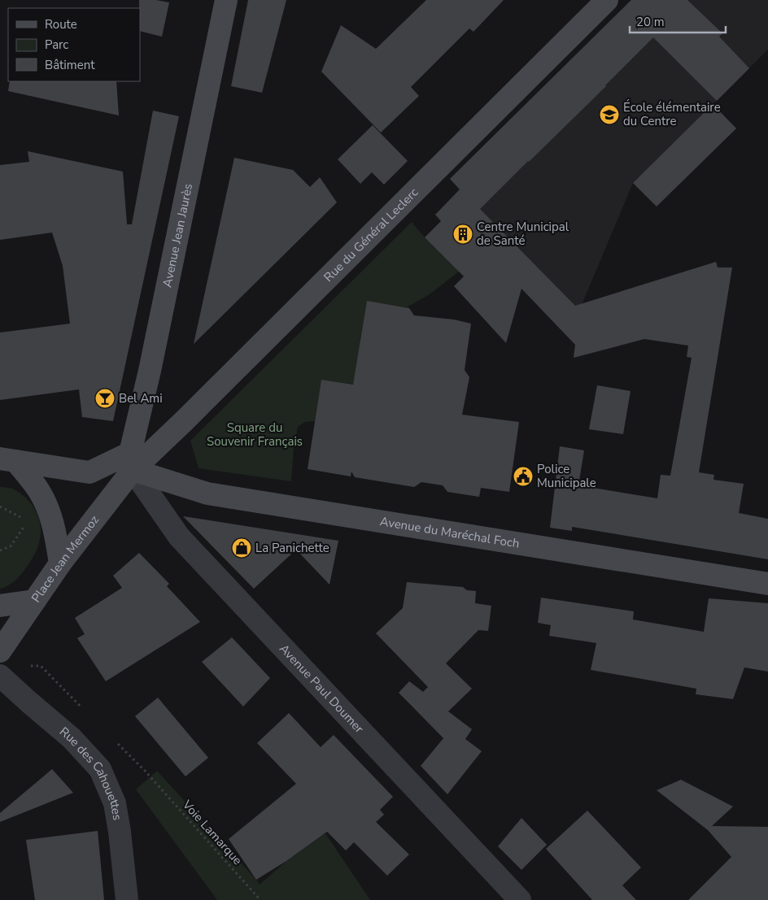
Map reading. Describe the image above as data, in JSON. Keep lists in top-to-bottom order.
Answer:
{
  "streets": {
    "main road": [
      "Avenue Jean Jaurès",
      "Rue du Général Leclerc",
      "Avenue du Maréchal Foch",
      "Place Jean Mermoz"
    ],
    "street": ["Avenue Paul Doumer", "Rue des Cahouettes"],
    "path": ["Voie Lamarque"]
  },
  "crossings": [
    ["Avenue Jean Jaurès", "Rue du Général Leclerc"],
    ["Avenue Jean Jaurès", "Avenue du Maréchal Foch"],
    ["Avenue Jean Jaurès", "Place Jean Mermoz"],
    ["Avenue Jean Jaurès", "Avenue Paul Doumer"],
    ["Rue du Général Leclerc", "Avenue du Maréchal Foch"],
    ["Rue du Général Leclerc", "Place Jean Mermoz"],
    ["Rue du Général Leclerc", "Avenue Paul Doumer"],
    ["Avenue du Maréchal Foch", "Place Jean Mermoz"],
    ["Avenue du Maréchal Foch", "Avenue Paul Doumer"],
    ["Place Jean Mermoz", "Avenue Paul Doumer"]
  ],
  "parks": ["Square du Souvenir Français"],
  "places": {
    "school or university": ["École élémentaire du Centre"],
    "building": ["Centre Municipal de Santé"],
    "bar": ["Bel Ami"],
    "public building": ["Police Municipale"],
    "shop": ["La Panichette"]
  },
  "legend": ["Route", "Parc", "Bâtiment"],
  "scale_bar": "20 m"
}
